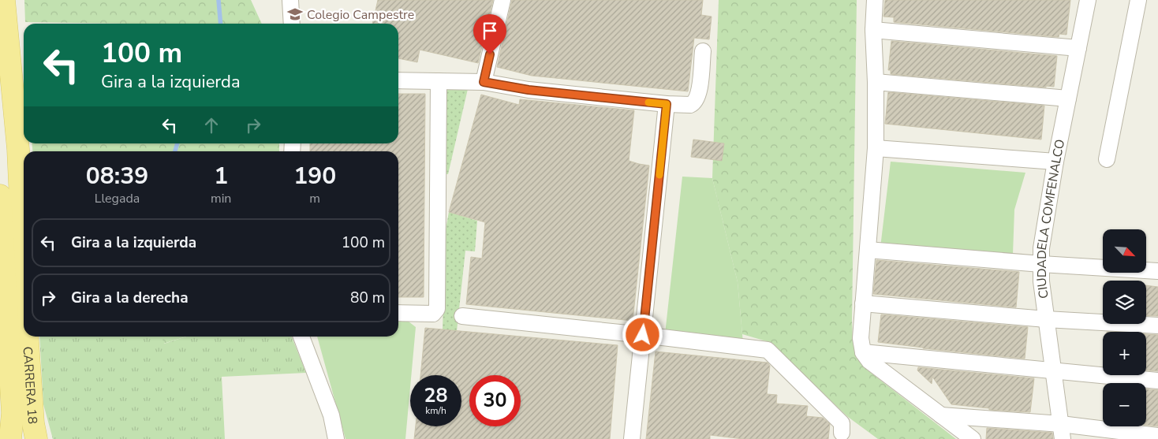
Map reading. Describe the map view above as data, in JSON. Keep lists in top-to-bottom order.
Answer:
{
  "streets": {
    "main road": ["CARRERA 18"],
    "street": ["CIUDADELA COMFENALCO"]
  },
  "places": {
    "school or university": ["Colegio Campestre"]
  },
  "north": "bottom right",
  "page": {
    "turn": ["100 m", "Gira a la izquierda"],
    "eta": [
      "08:39",
      "Llegada",
      "1",
      "min",
      "190",
      "m"
    ],
    "list": [
      {
        "name": "Gira a la izquierda",
        "value": "100 m"
      },
      {
        "name": "Gira a la derecha",
        "value": "80 m"
      }
    ],
    "map_buttons": ["+", "−"],
    "speed": "28 km/h",
    "limit": "30"
  }
}
